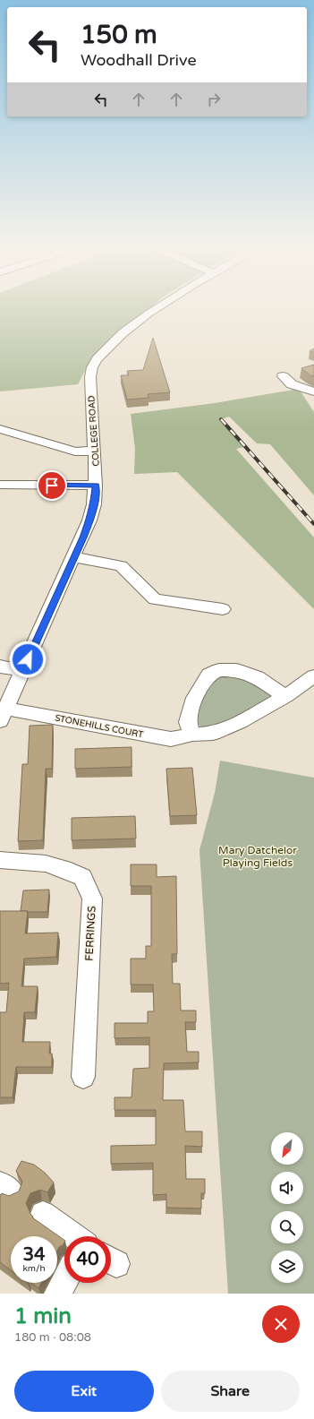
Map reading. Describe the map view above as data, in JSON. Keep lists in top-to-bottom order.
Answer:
{
  "streets": {
    "street": ["COLLEGE ROAD", "STONEHILLS COURT", "FERRINGS"]
  },
  "crossings": [
    ["COLLEGE ROAD", "STONEHILLS COURT"]
  ],
  "parks": ["Mary Datchelor Playing Fields"],
  "north": "bottom left",
  "page": {
    "turn": ["150 m", "Woodhall Drive"],
    "speed": "34 km/h",
    "limit": "40",
    "heading": ["1 min", "180 m · 08:08"],
    "buttons": ["Exit", "Share"]
  }
}
